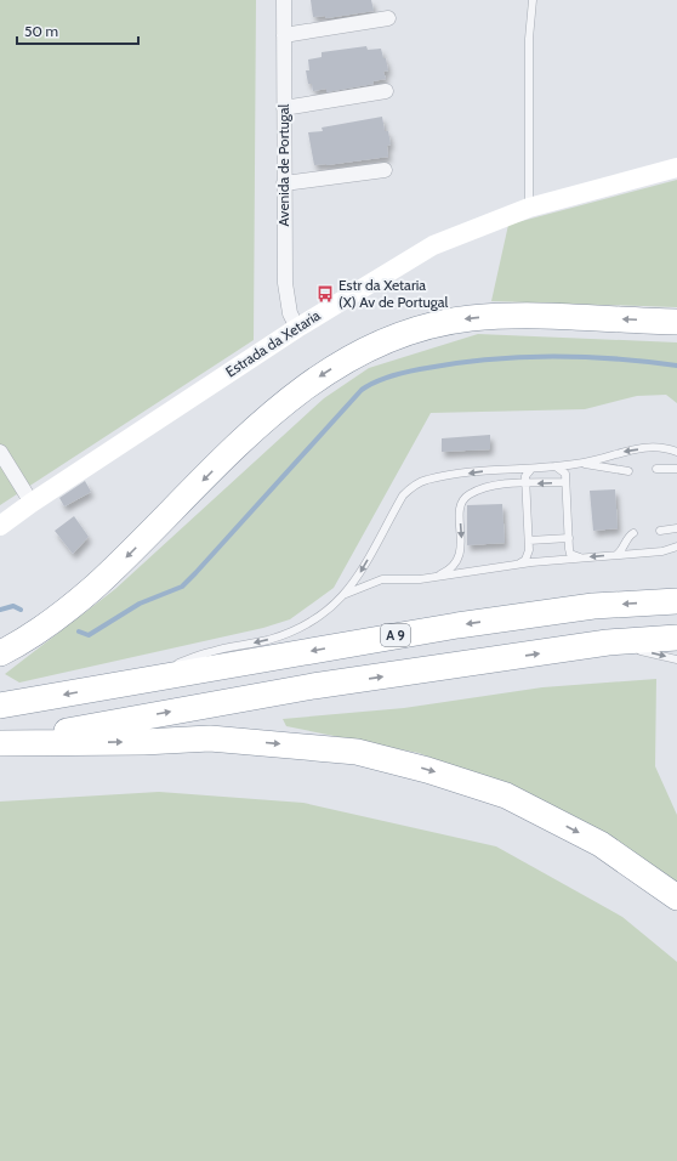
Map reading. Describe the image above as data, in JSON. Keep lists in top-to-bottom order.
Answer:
{
  "streets": {
    "highway": ["A 9"],
    "street": ["Avenida de Portugal", "Estrada da Xetaria"]
  },
  "crossings": [
    ["Avenida de Portugal", "Estrada da Xetaria"]
  ],
  "places": {
    "bus stop": ["Estr da Xetaria (X) Av de Portugal"]
  },
  "scale_bar": "50 m"
}
